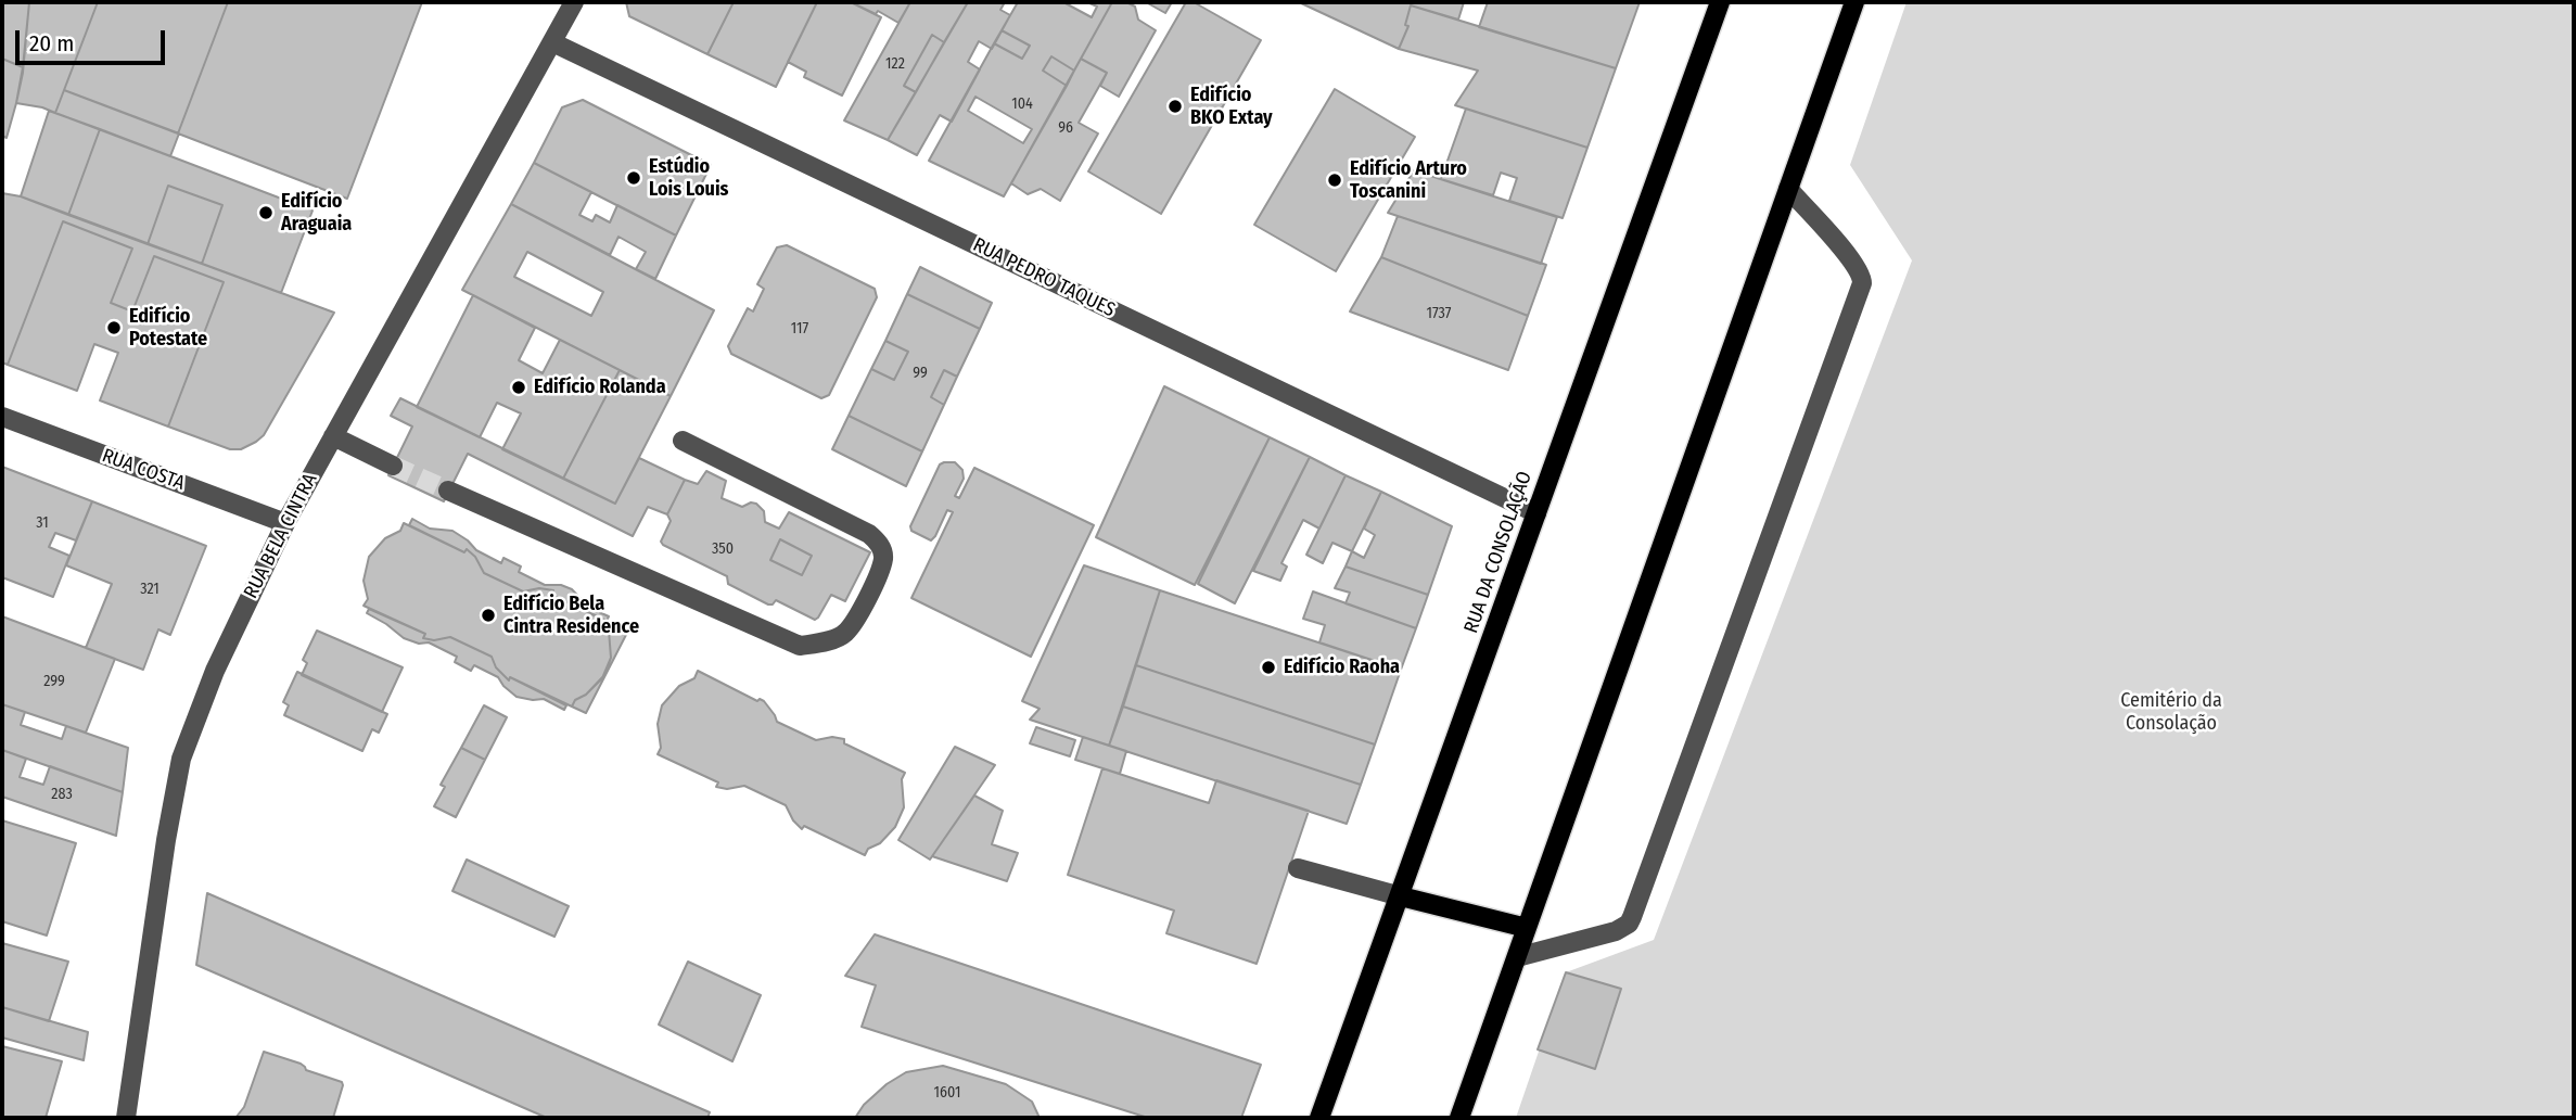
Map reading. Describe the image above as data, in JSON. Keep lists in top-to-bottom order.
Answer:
{
  "streets": {
    "main road": ["RUA DA CONSOLAÇÃO"],
    "street": ["RUA PEDRO TAQUES", "RUA COSTA", "RUA BELA CINTRA"]
  },
  "crossings": [
    ["RUA PEDRO TAQUES", "RUA BELA CINTRA"],
    ["RUA PEDRO TAQUES", "RUA DA CONSOLAÇÃO"],
    ["RUA COSTA", "RUA BELA CINTRA"]
  ],
  "parks": ["Cemitério da Consolação"],
  "places": [
    "Edifício BKO Extay",
    "Estúdio Lois Louis",
    "Edifício Arturo Toscanini",
    "Edifício Araguaia",
    "Edifício Potestate",
    "Edifício Rolanda",
    "Edifício Bela Cintra Residence",
    "Edifício Raoha"
  ],
  "house_numbers": [
    "122",
    "104",
    "96",
    "1737",
    "117",
    "99",
    "31",
    "350",
    "321",
    "299",
    "283",
    "1601"
  ],
  "scale_bar": "20 m"
}
